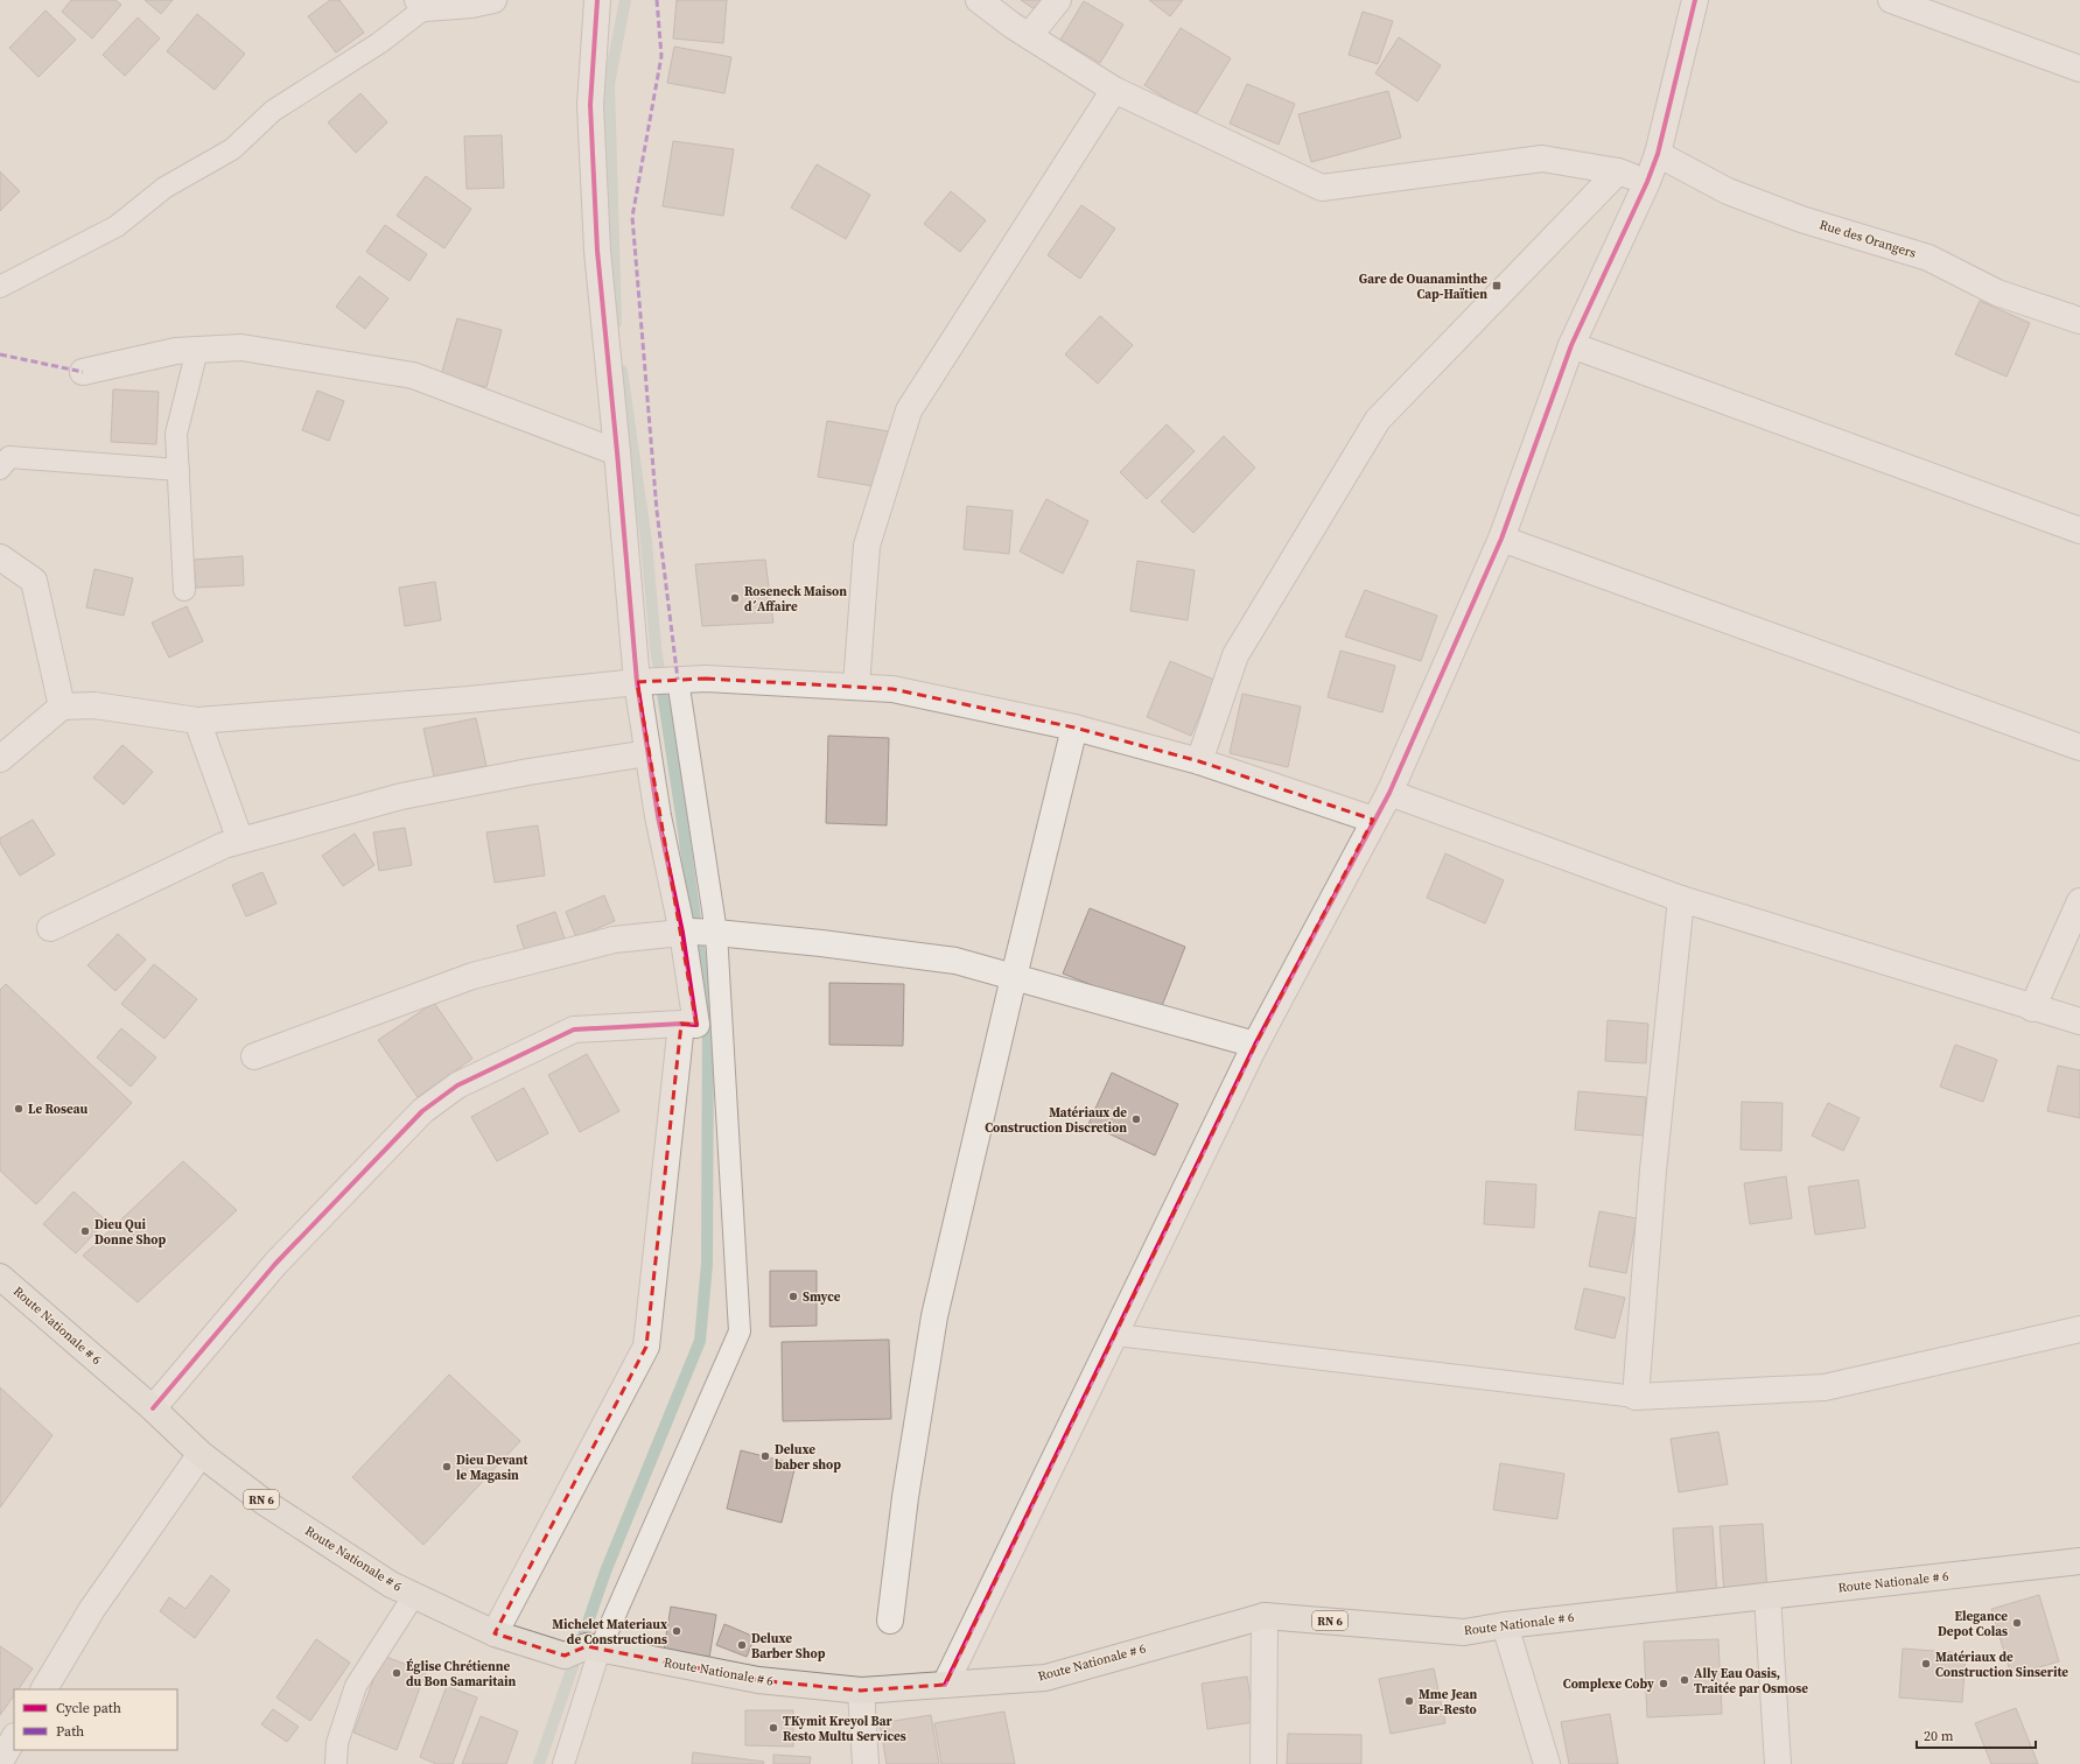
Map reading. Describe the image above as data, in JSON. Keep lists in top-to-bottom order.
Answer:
{
  "streets": {
    "main road": ["Route Nationale # 6", "RN 6"],
    "street": ["Rue des Orangers"]
  },
  "places": {
    "transit": ["Gare de Ouanaminthe Cap-Haïtien"],
    "other": [
      "Roseneck Maison d´Affaire",
      "Le Roseau",
      "Matériaux de Construction Discretion",
      "Dieu Qui Donne Shop",
      "Smyce",
      "Deluxe baber shop",
      "Dieu Devant le Magasin",
      "Elegance Depot Colas",
      "Michelet Materiaux de Constructions",
      "Deluxe Barber Shop",
      "Matériaux de Construction Sinserite",
      "Église Chrétienne du Bon Samaritain",
      "Ally Eau Oasis, Traitée par Osmose",
      "Complexe Coby",
      "Mme Jean Bar-Resto",
      "TKymit Kreyol Bar Resto Multu Services"
    ]
  },
  "legend": ["Cycle path", "Path"],
  "scale_bar": "20 m"
}
